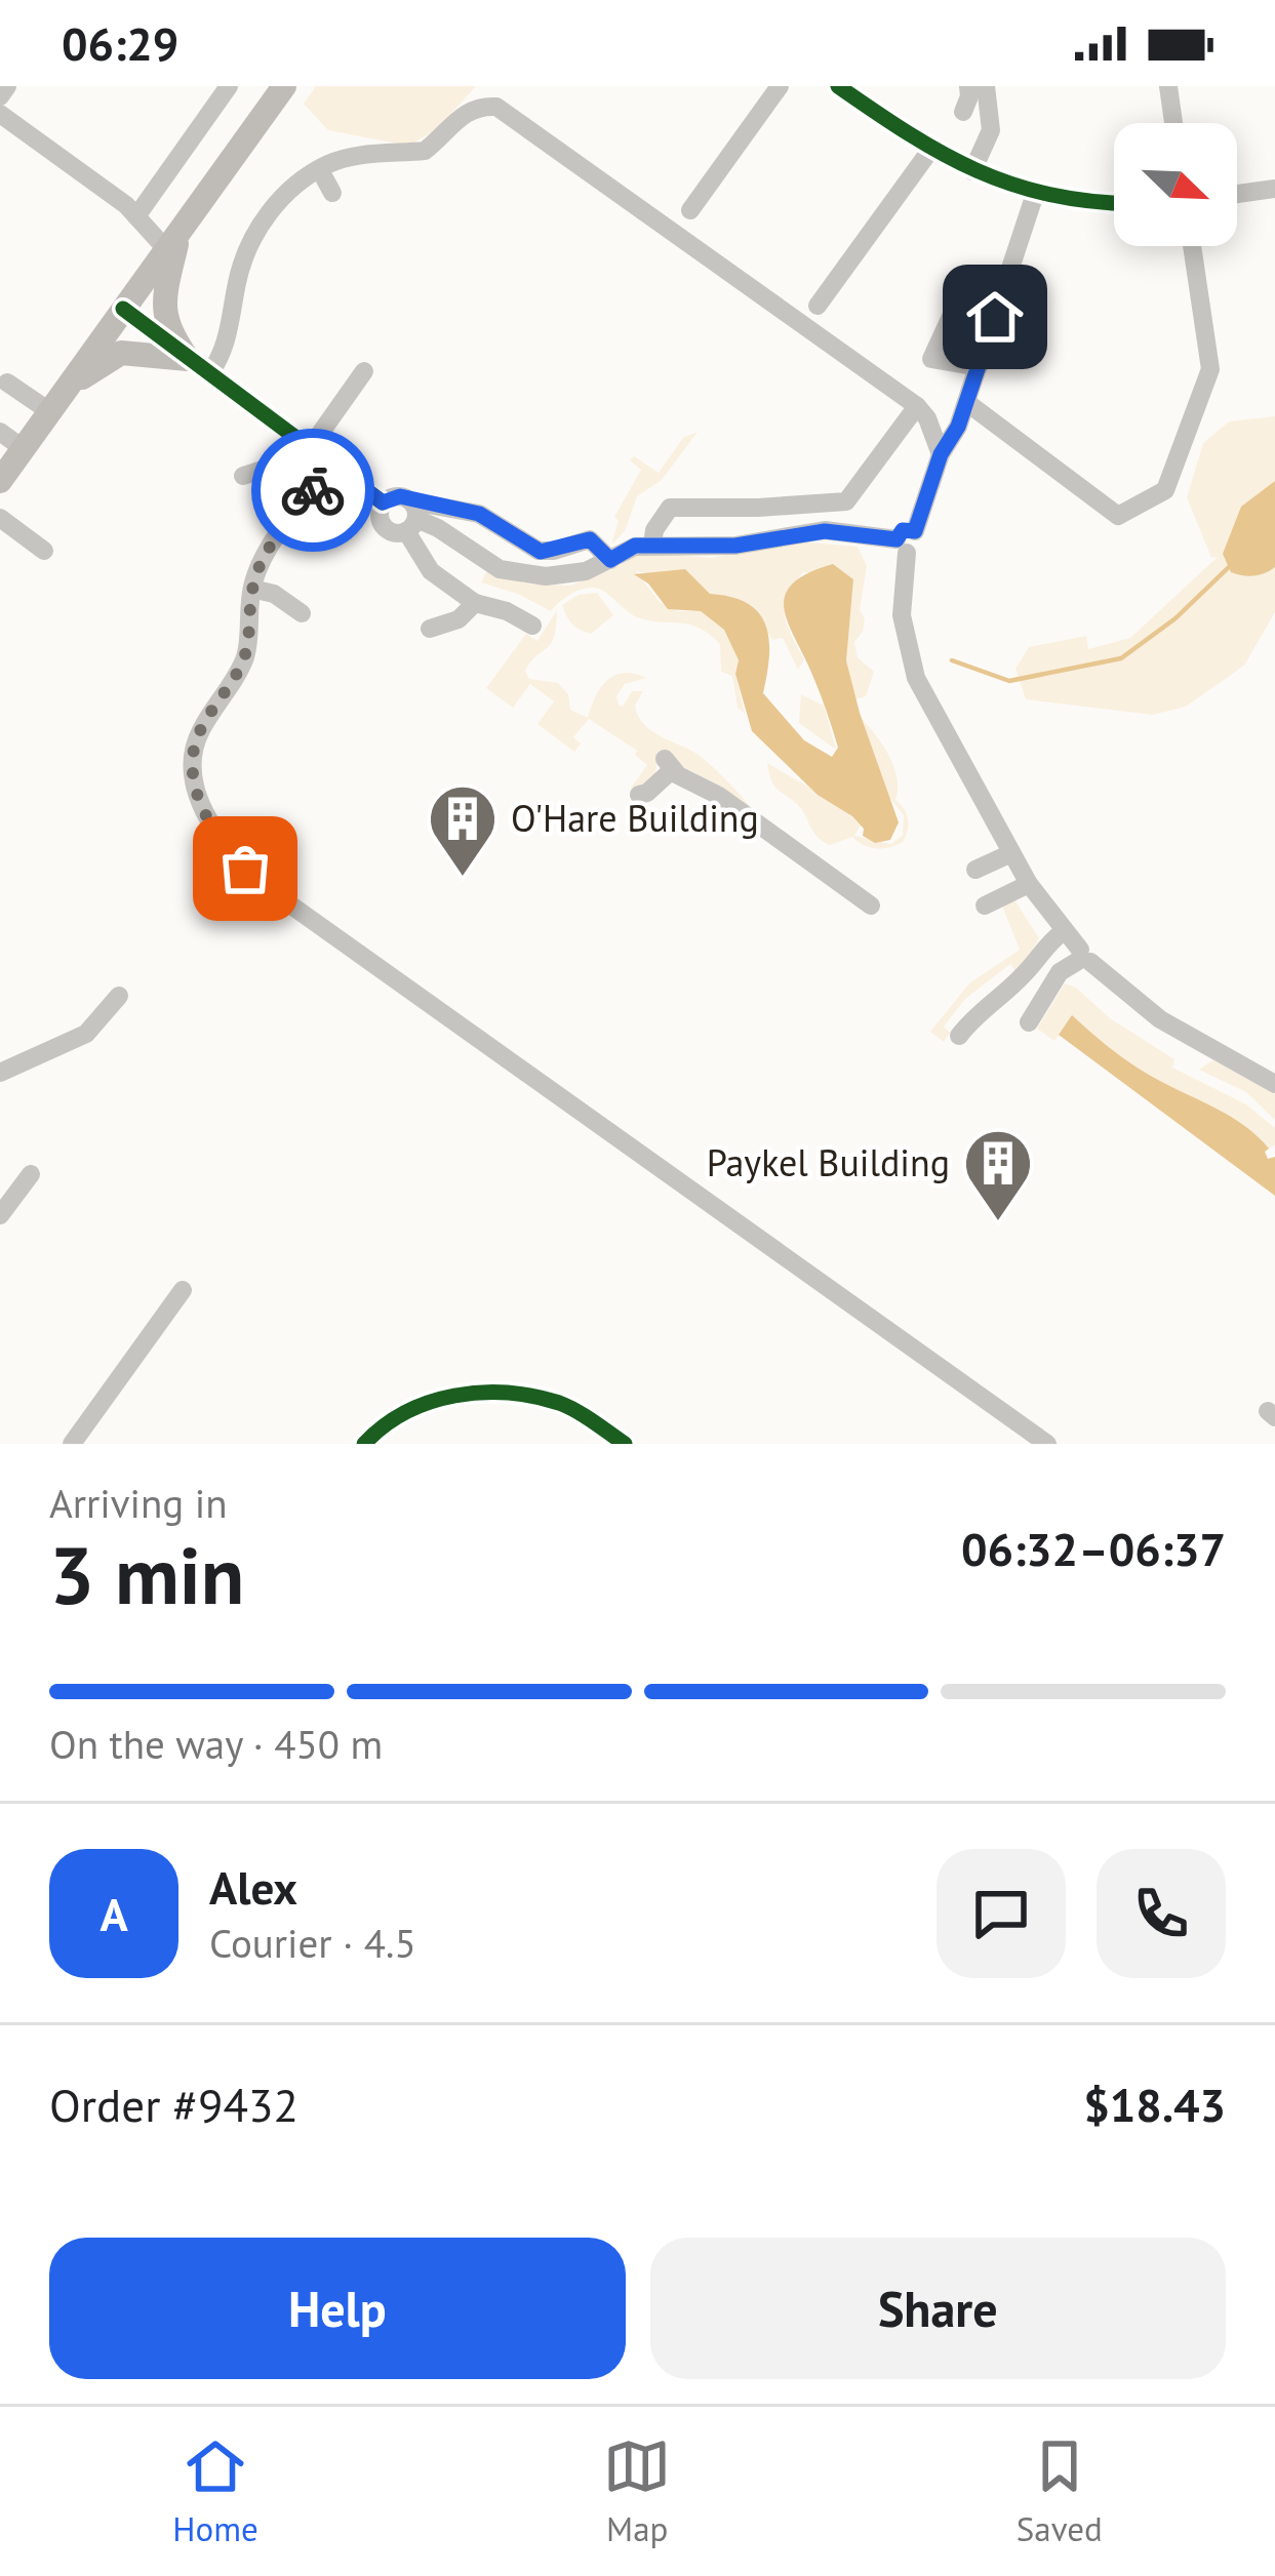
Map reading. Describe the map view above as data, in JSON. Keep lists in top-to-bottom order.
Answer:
{
  "places": {
    "building": ["O'Hare Building", "Paykel Building"]
  },
  "north": "bottom right",
  "page": {
    "status": "06:29",
    "heading": ["3 min", "Arriving in", "06:32–06:37"],
    "panel": [
      "Alex",
      "Courier · 4.5",
      "Order #9432",
      "$18.43"
    ],
    "bar": "On the way · 450 m",
    "round": "A",
    "buttons": ["Help", "Share"],
    "tabs": ["Home", "Map", "Saved"]
  }
}
